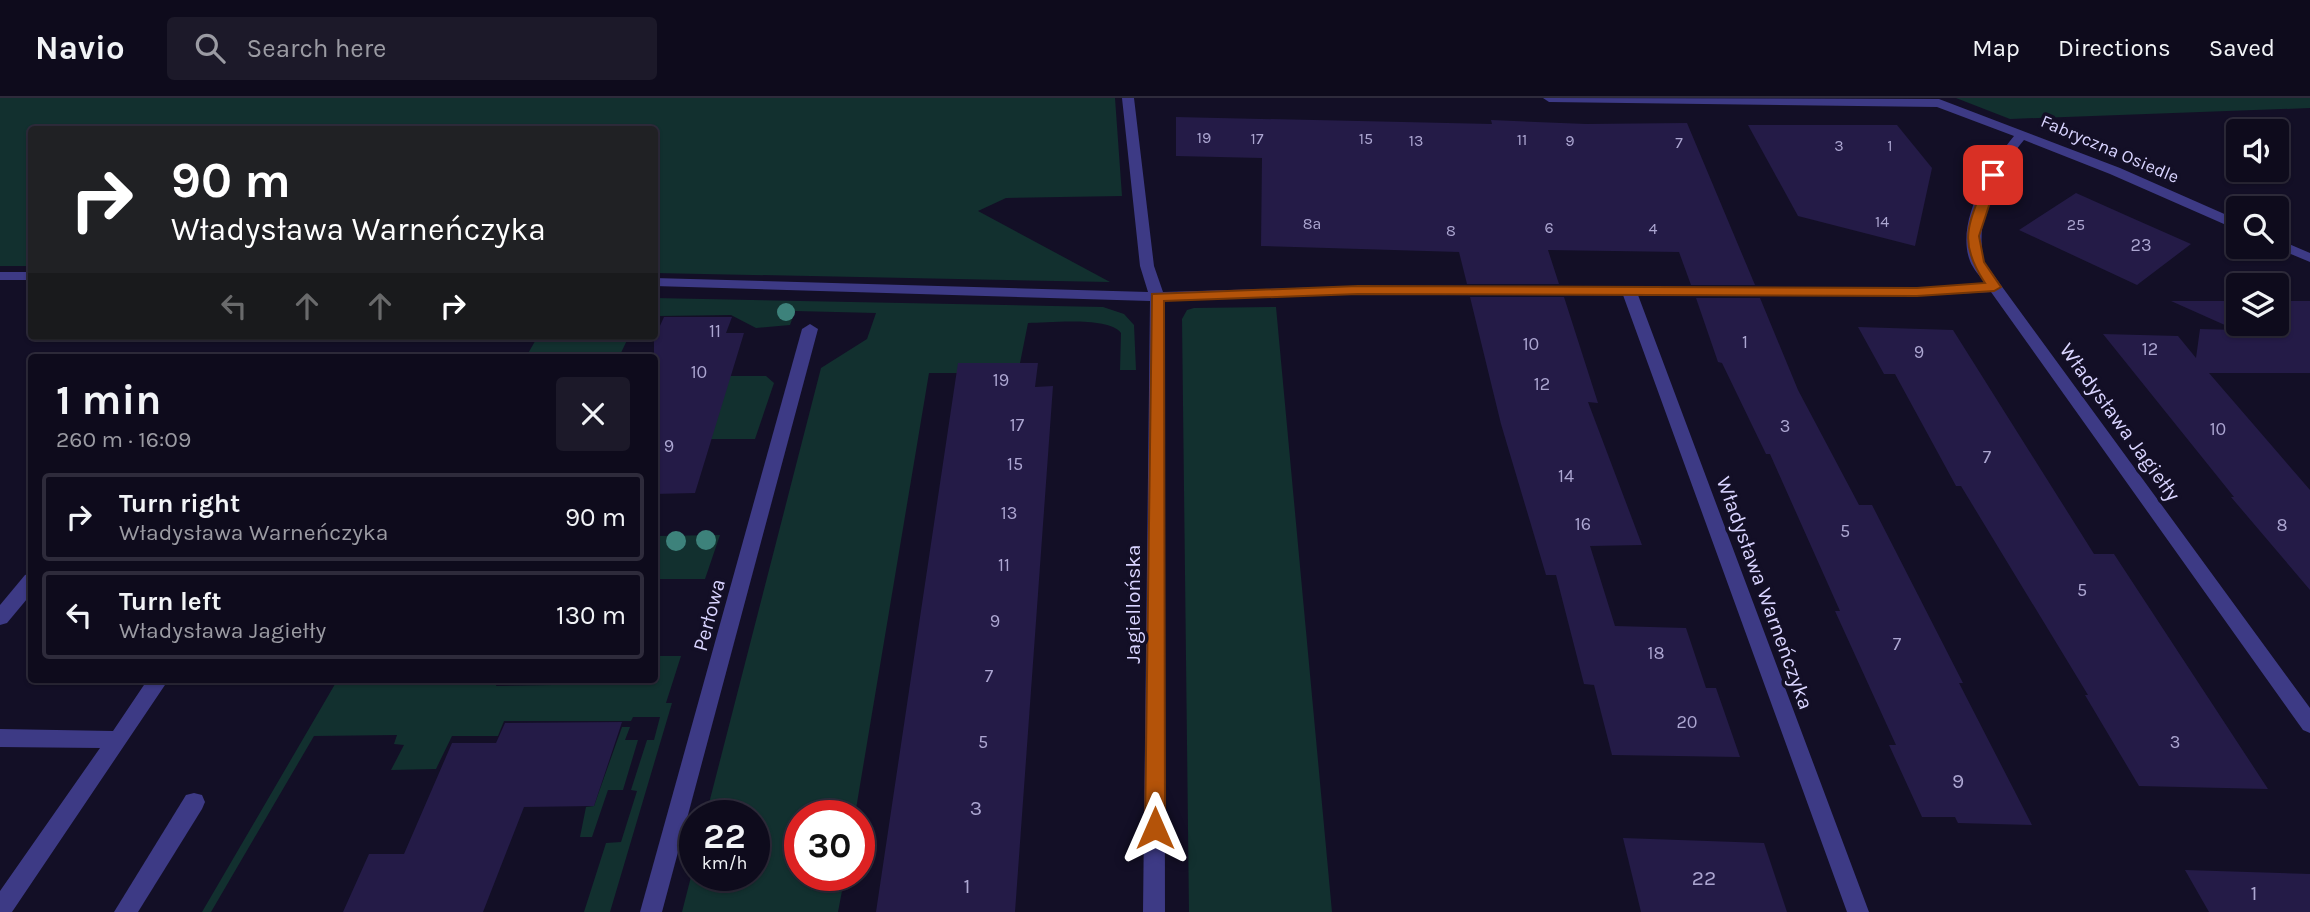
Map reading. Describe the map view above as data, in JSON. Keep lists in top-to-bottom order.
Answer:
{
  "streets": {
    "street": [
      "Fabryczna Osiedle",
      "Władysława Jagiełły",
      "Władysława Warneńczyka",
      "Jagiellońska",
      "Perłowa"
    ]
  },
  "crossings": [
    ["Fabryczna Osiedle", "Władysława Jagiełły"]
  ],
  "house_numbers": [
    "19",
    "17",
    "15",
    "11",
    "13",
    "9",
    "7",
    "3",
    "1",
    "14",
    "8a",
    "25",
    "6",
    "4",
    "8",
    "23",
    "11",
    "1",
    "10",
    "12",
    "9",
    "10",
    "19",
    "12",
    "17",
    "3",
    "10",
    "9",
    "7",
    "15",
    "14",
    "13",
    "16",
    "8",
    "5",
    "11",
    "5",
    "9",
    "7",
    "18",
    "7",
    "20",
    "5",
    "3",
    "9",
    "3",
    "22",
    "1",
    "1"
  ],
  "page": {
    "header": "Navio",
    "search": "Search here",
    "nav": ["Map", "Directions", "Saved"],
    "turn": ["90 m", "Władysława Warneńczyka"],
    "heading": ["1 min", "260 m · 16:09"],
    "list": [
      {
        "name": "Turn right",
        "note": "Władysława Warneńczyka",
        "value": "90 m"
      },
      {
        "name": "Turn left",
        "note": "Władysława Jagiełły",
        "value": "130 m"
      }
    ],
    "speed": "22 km/h",
    "limit": "30"
  }
}
